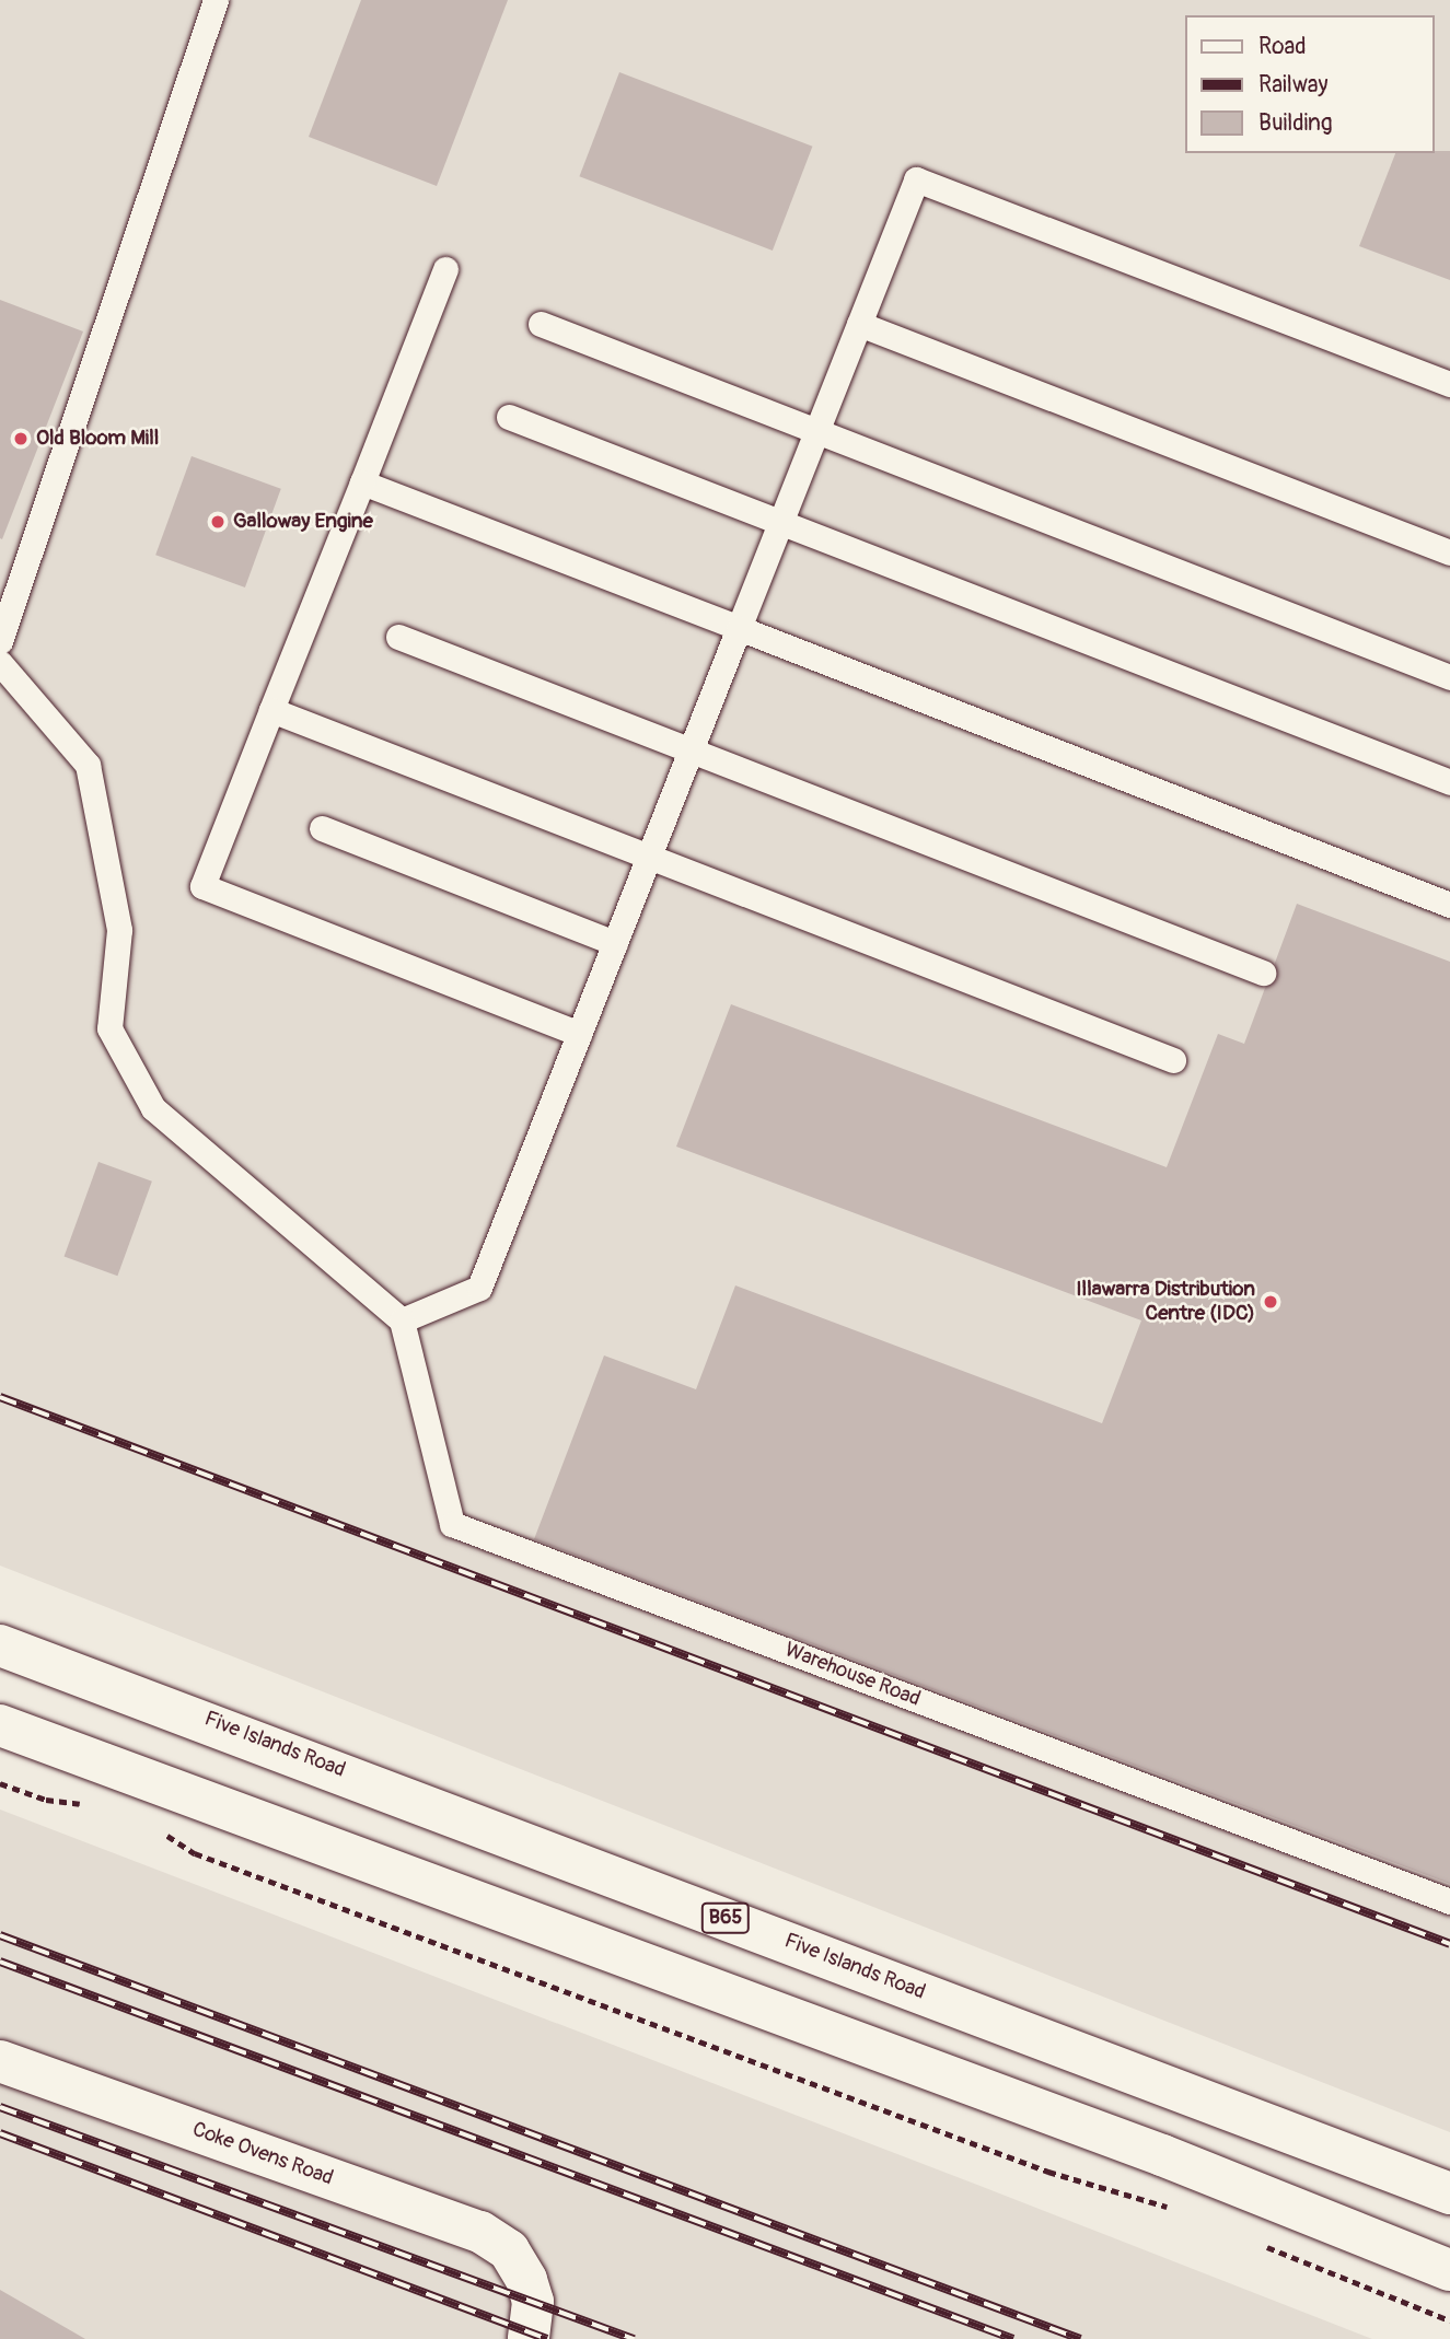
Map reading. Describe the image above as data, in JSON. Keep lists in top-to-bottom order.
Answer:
{
  "streets": {
    "main road": ["Five Islands Road", "B65", "Coke Ovens Road"],
    "lane": ["Warehouse Road"]
  },
  "places": ["Old Bloom Mill", "Galloway Engine", "Illawarra Distribution Centre (IDC)"],
  "legend": ["Road", "Railway", "Building"]
}
